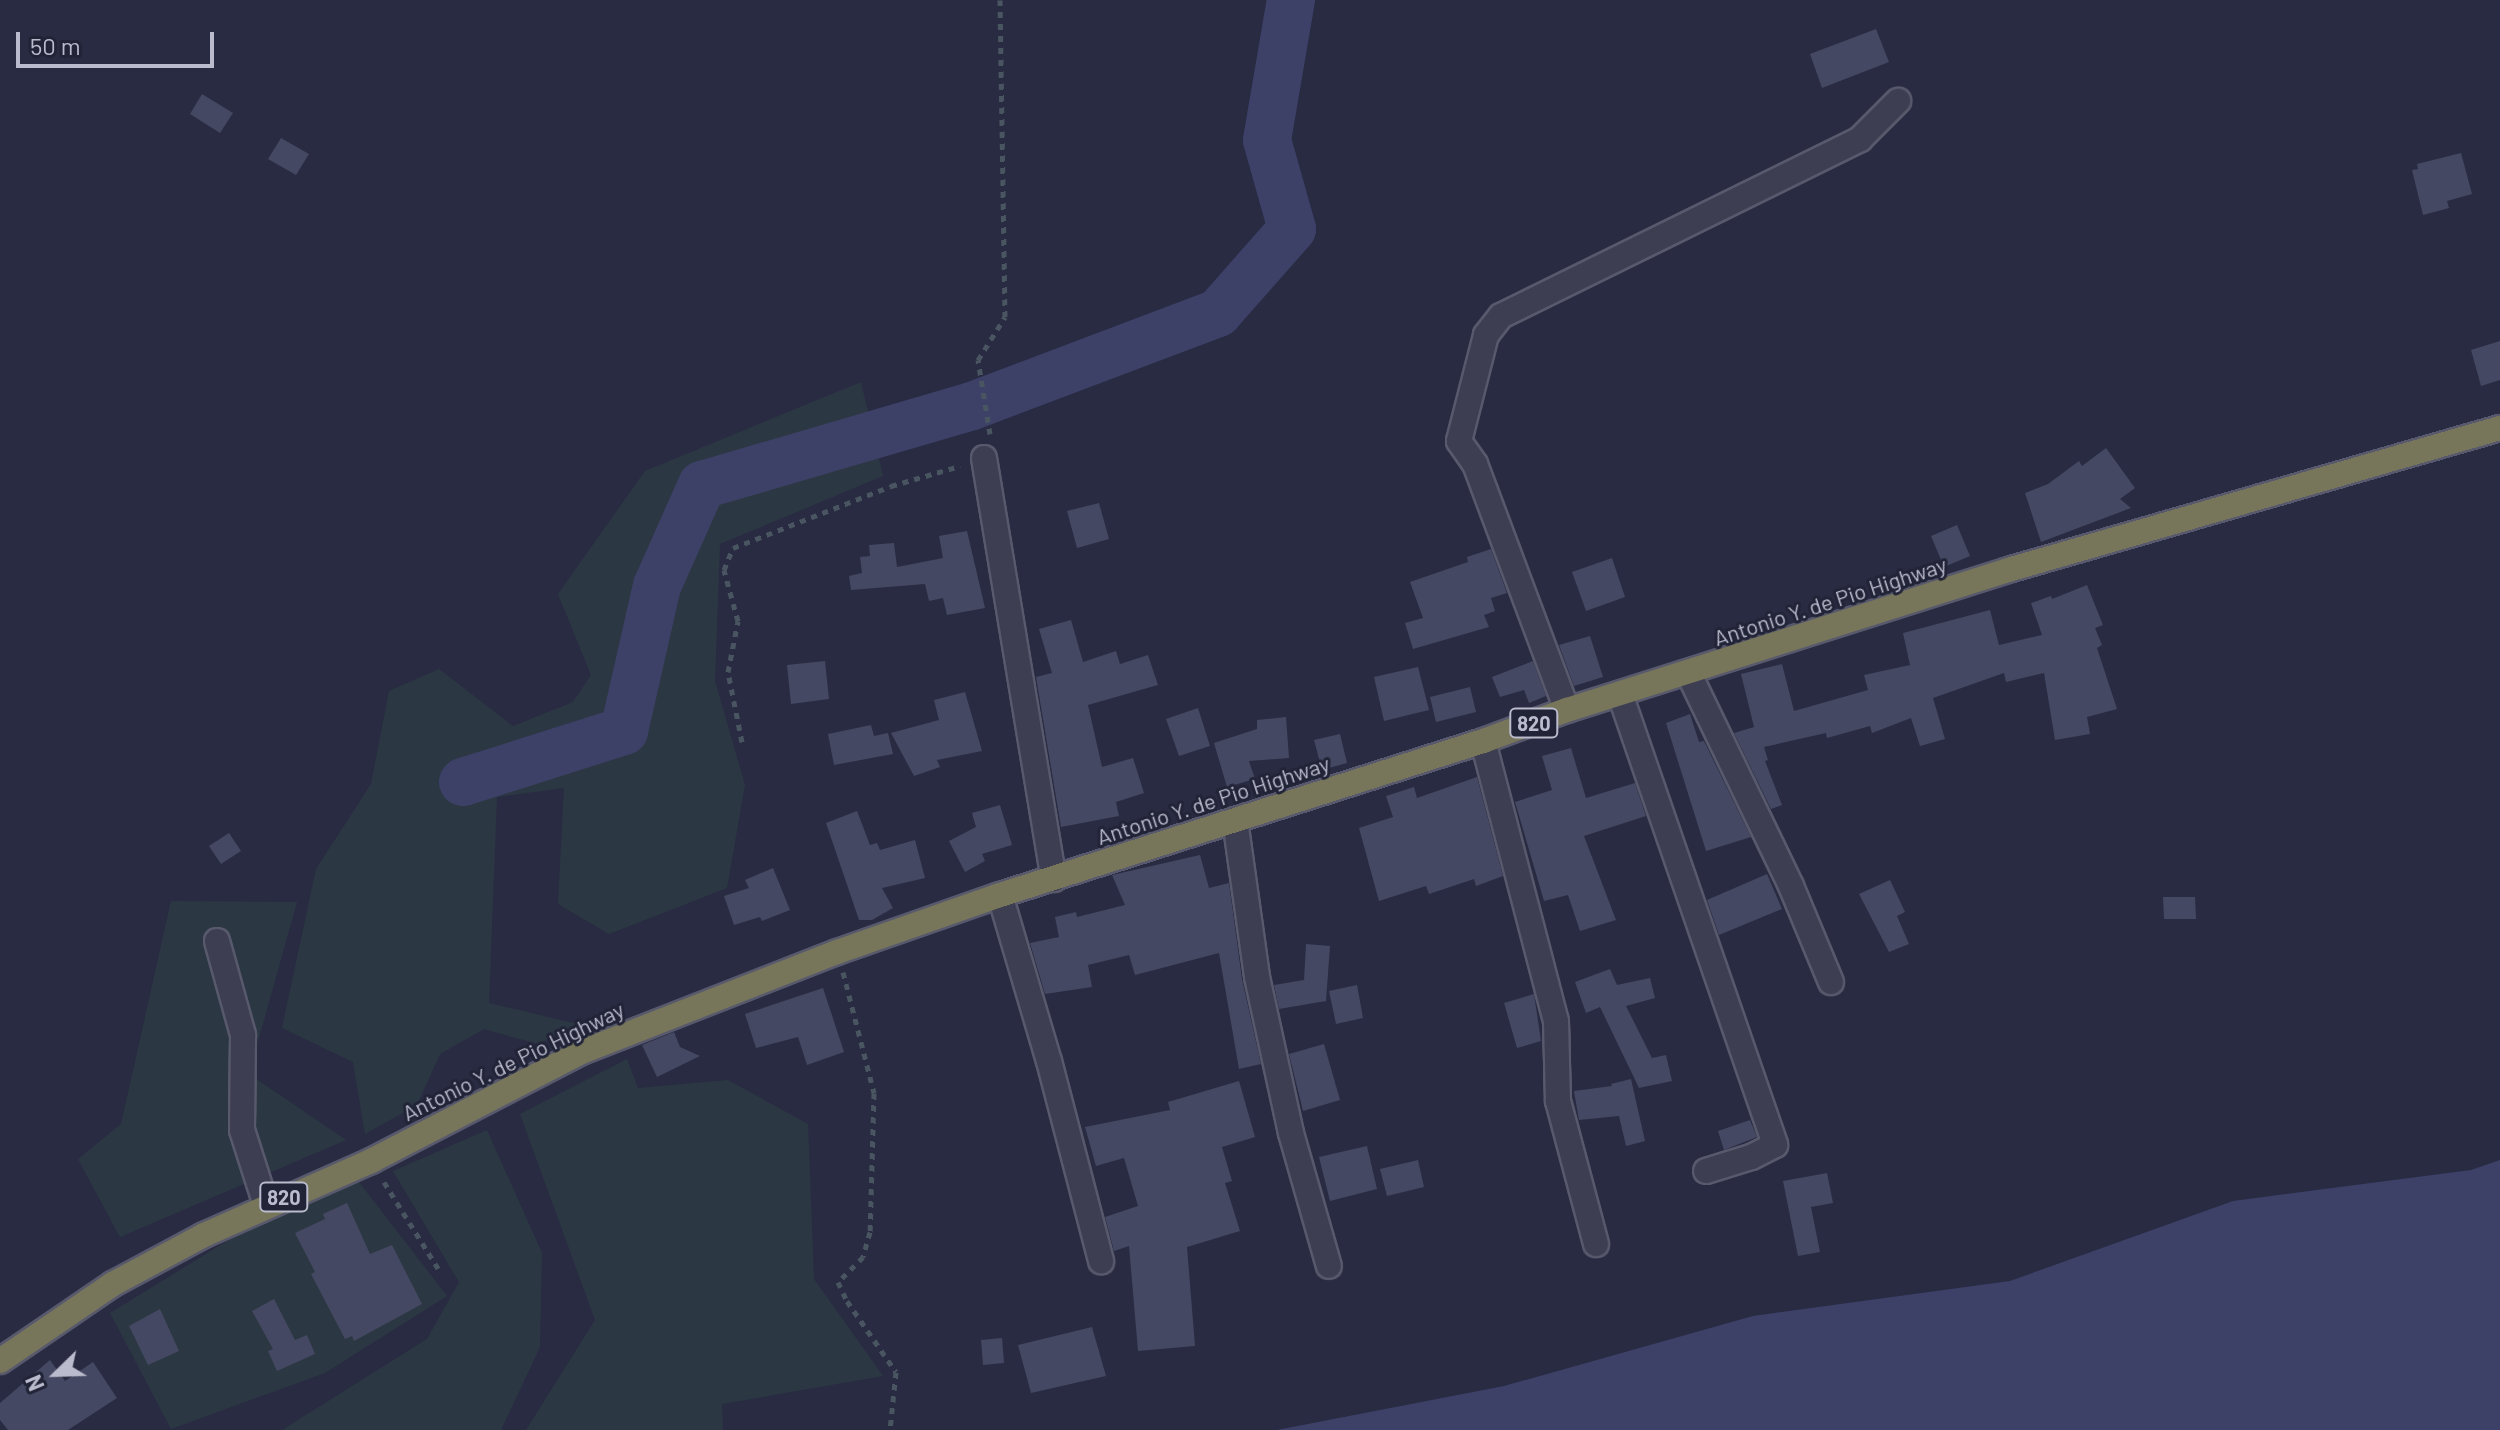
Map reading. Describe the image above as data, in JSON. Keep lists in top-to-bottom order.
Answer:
{
  "streets": {
    "highway": ["Antonio Y. de Pio Highway", "820"]
  },
  "scale_bar": "50 m",
  "north": "bottom left"
}
